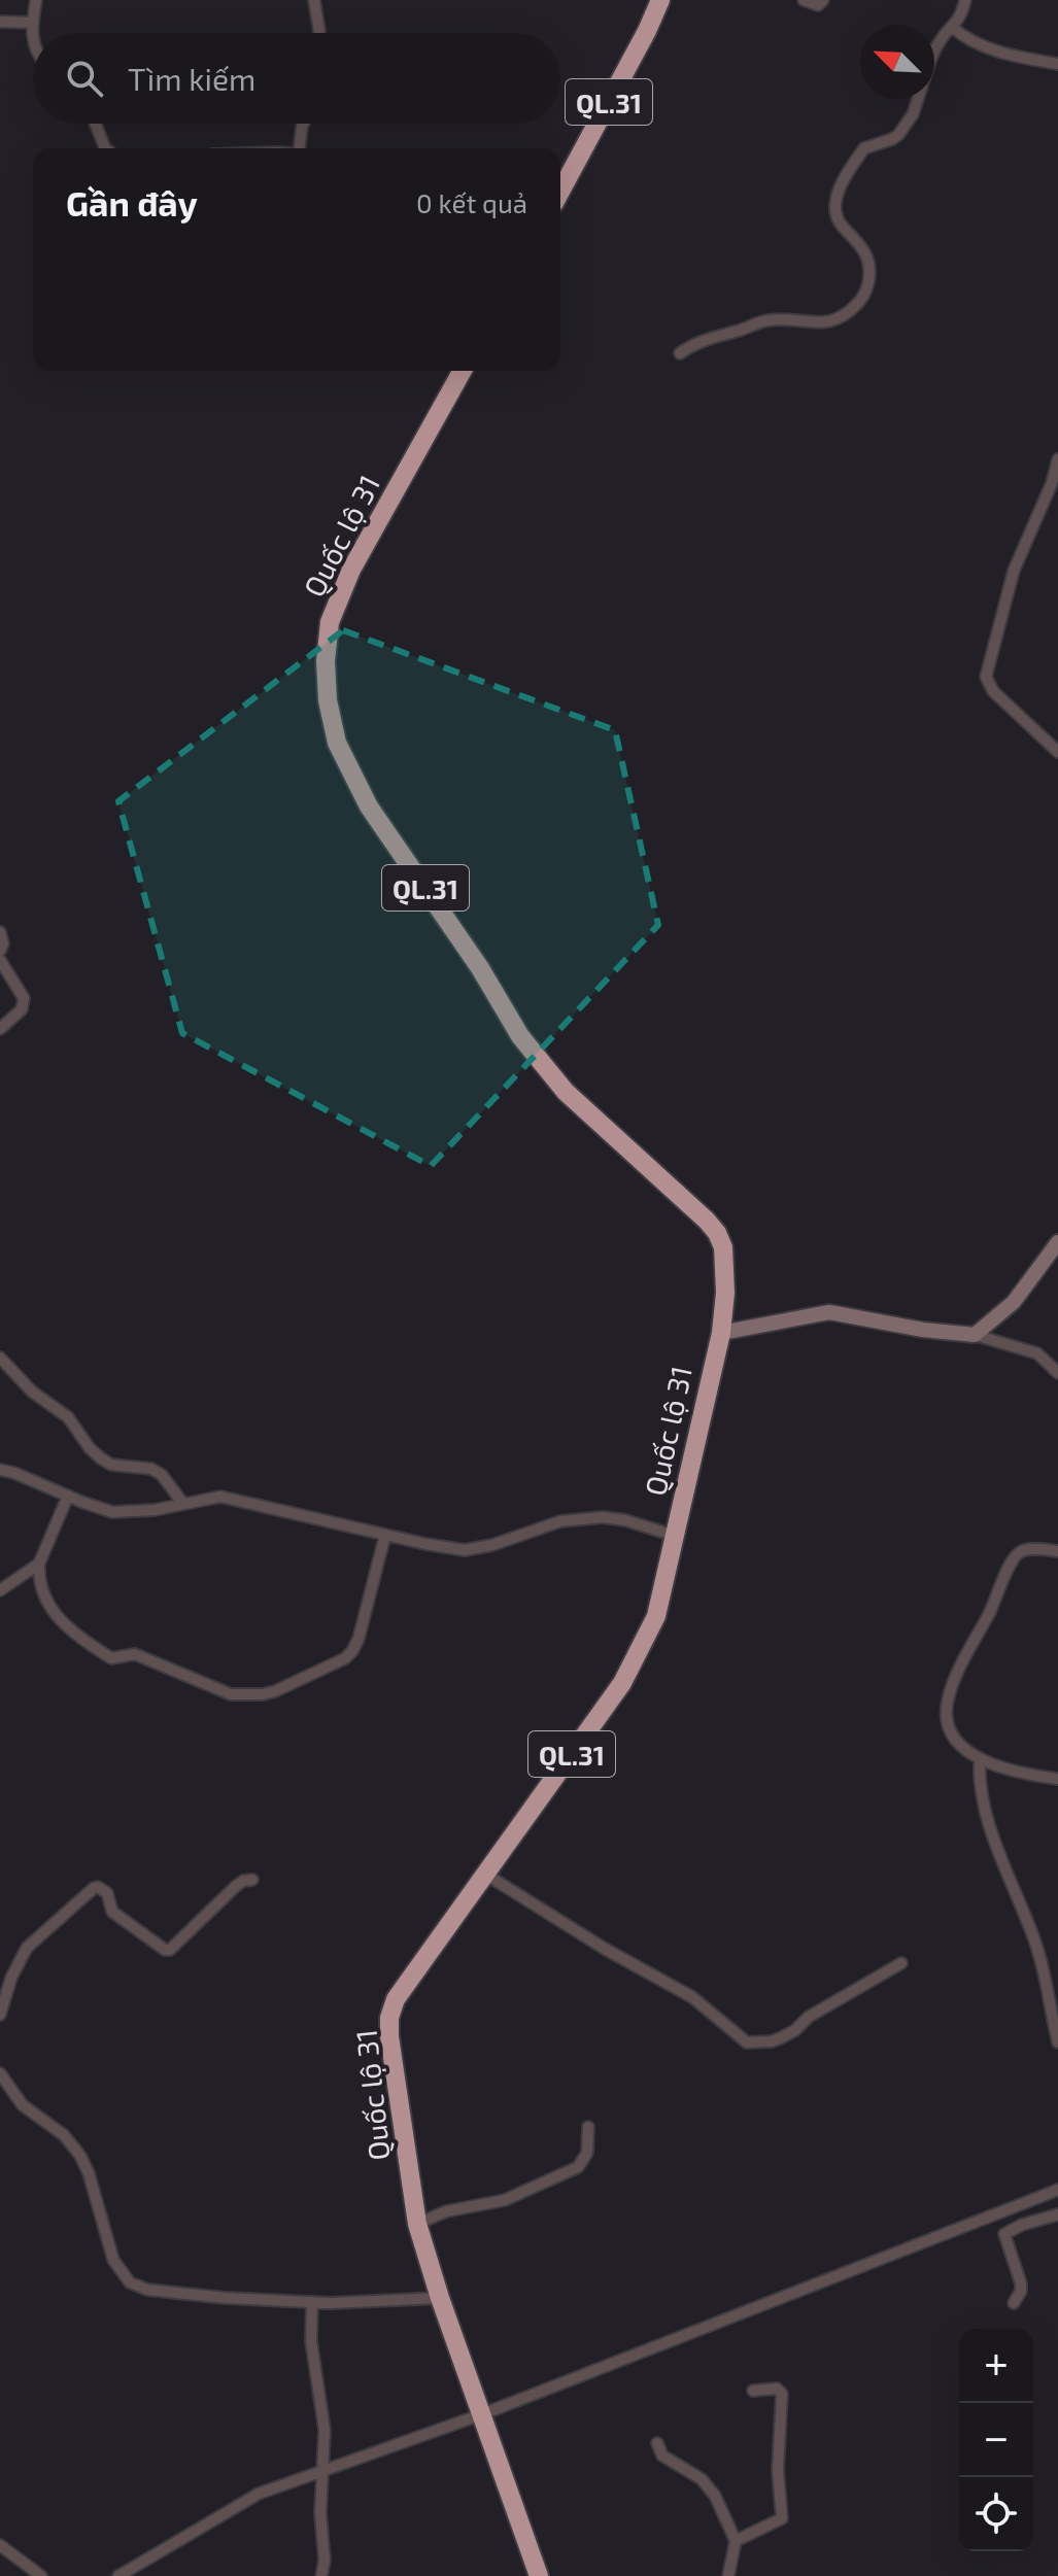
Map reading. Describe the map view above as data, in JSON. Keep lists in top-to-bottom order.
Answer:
{
  "streets": {
    "highway": ["QL.31", "Quốc lộ 31"]
  },
  "north": "top left",
  "page": {
    "search": "Tìm kiếm",
    "heading": ["Gần đây", "0 kết quả"],
    "map_buttons": ["+", "−"]
  }
}
